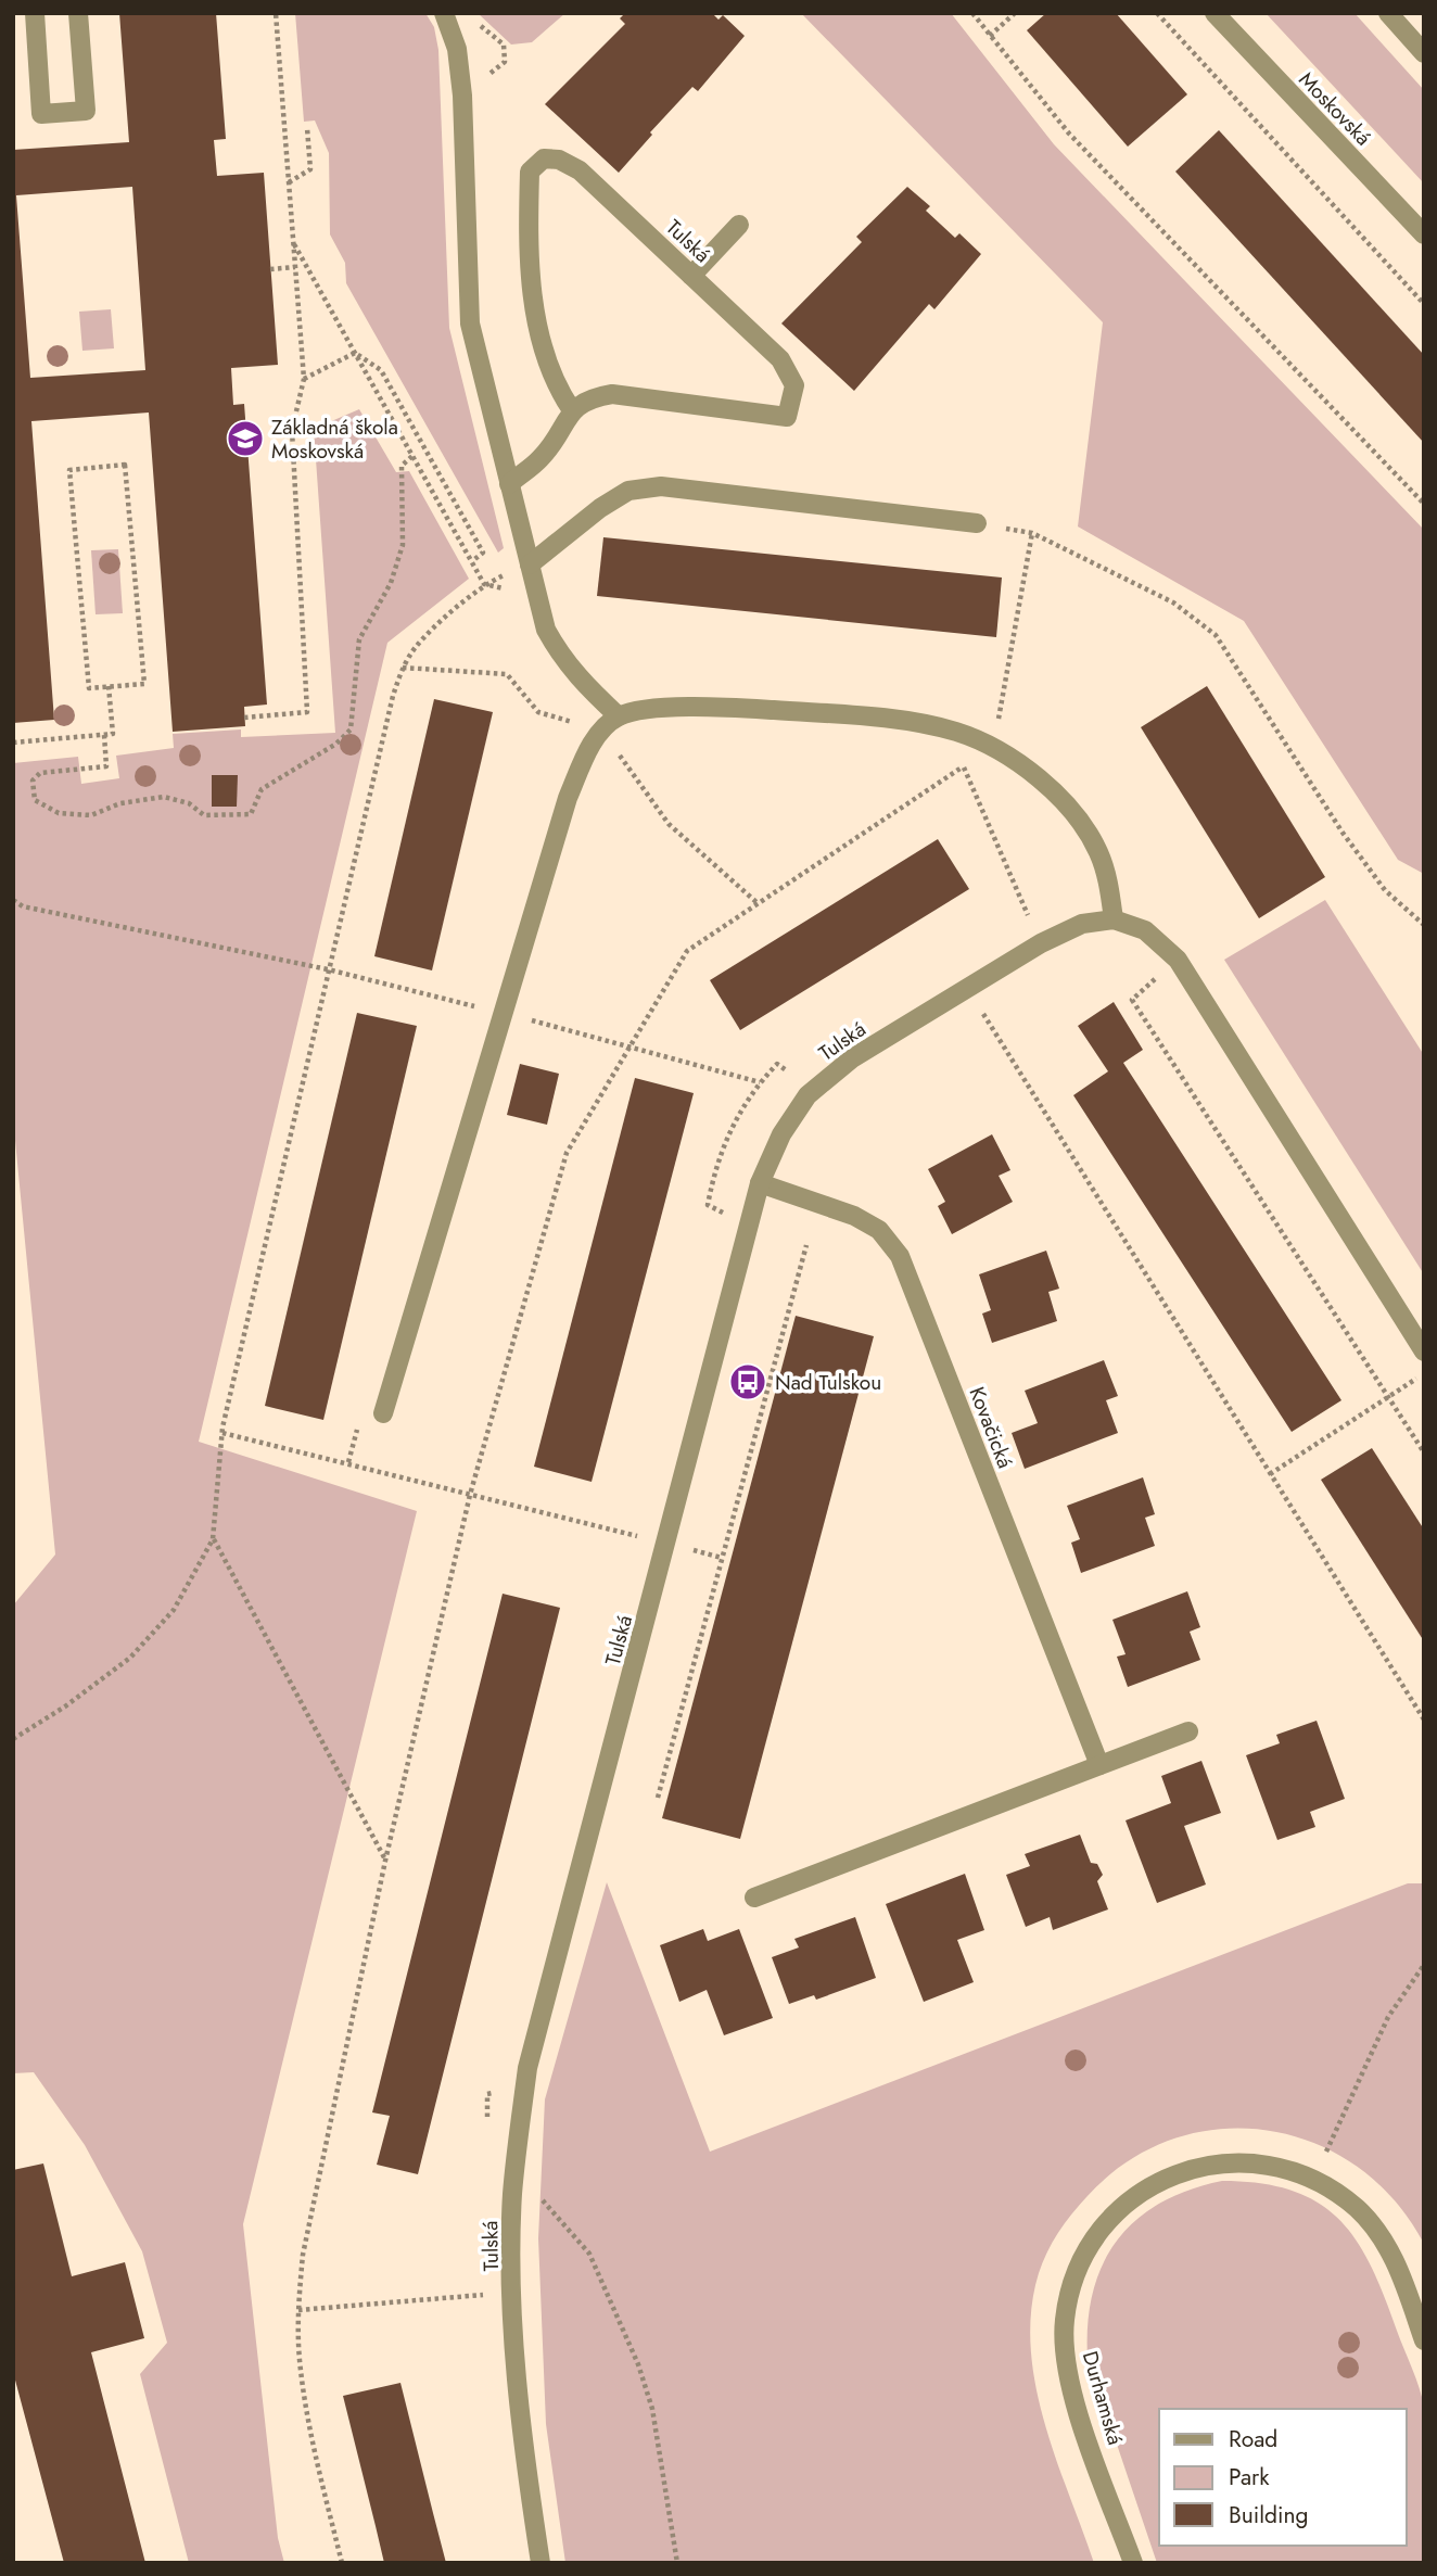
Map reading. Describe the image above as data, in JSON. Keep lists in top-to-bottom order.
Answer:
{
  "streets": {
    "street": [
      "Moskovská",
      "Tulská",
      "Kovačická",
      "Durhamská"
    ]
  },
  "crossings": [
    ["Tulská", "Kovačická"]
  ],
  "places": {
    "school or university": ["Základná škola Moskovská"],
    "bus stop": ["Nad Tulskou"]
  },
  "legend": ["Road", "Park", "Building"]
}
